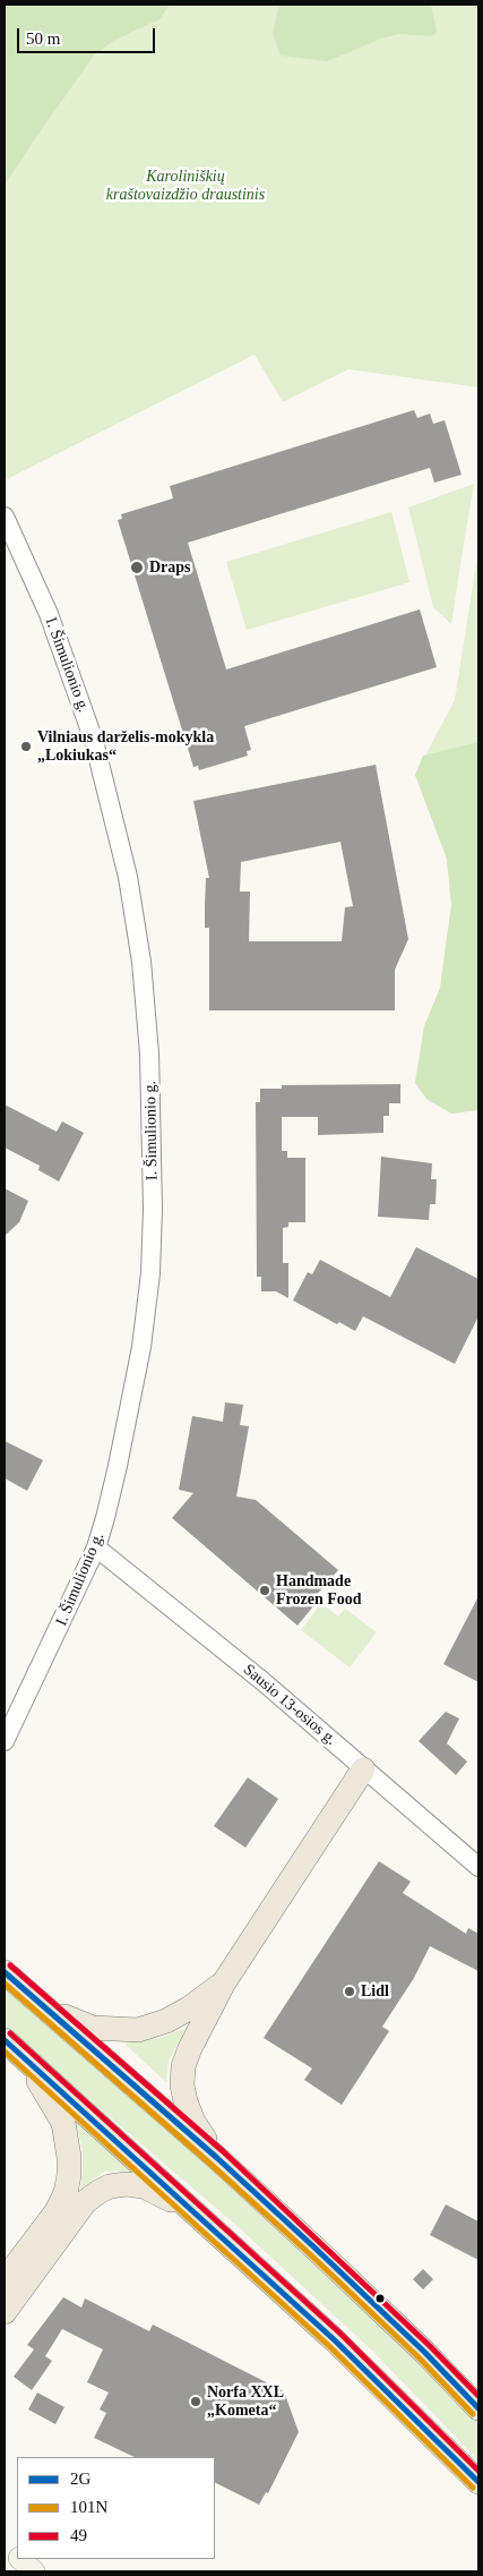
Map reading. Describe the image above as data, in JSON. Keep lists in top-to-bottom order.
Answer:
{
  "streets": {
    "street": ["I. Šimulionio g.", "Sausio 13-osios g."]
  },
  "crossings": [
    ["I. Šimulionio g.", "Sausio 13-osios g."]
  ],
  "parks": ["Karoliniškių kraštovaizdžio draustinis"],
  "places": [
    "Draps",
    "Vilniaus darželis-mokykla „Lokiukas“",
    "Handmade Frozen Food",
    "Lidl",
    "Norfa XXL „Kometa“"
  ],
  "lines": ["transit line 49", "transit line 2G", "transit line 101N"],
  "legend": ["2G", "101N", "49"],
  "scale_bar": "50 m"
}
